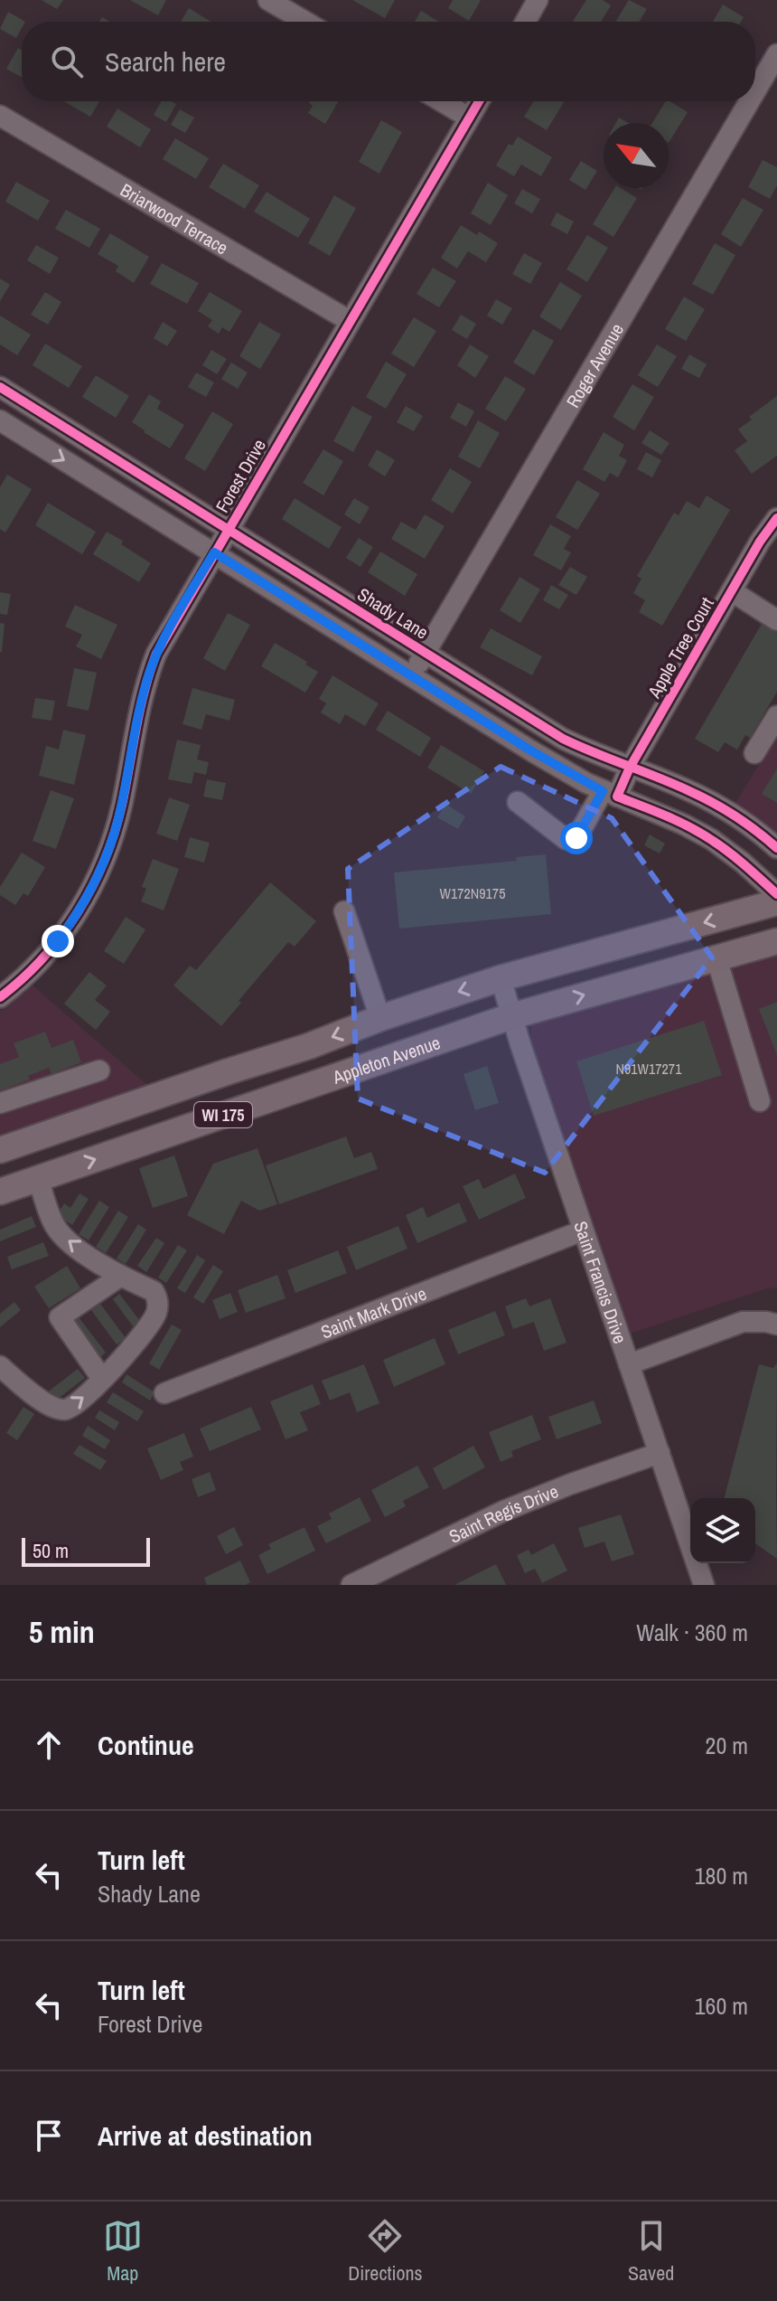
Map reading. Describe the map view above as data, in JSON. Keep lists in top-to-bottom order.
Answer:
{
  "streets": {
    "main road": ["Appleton Avenue", "WI 175"],
    "street": [
      "Briarwood Terrace",
      "Roger Avenue",
      "Forest Drive",
      "Shady Lane",
      "Apple Tree Court",
      "Saint Francis Drive",
      "Saint Mark Drive",
      "Saint Regis Drive"
    ]
  },
  "crossings": [
    ["Briarwood Terrace", "Forest Drive"],
    ["Roger Avenue", "Shady Lane"],
    ["Forest Drive", "Shady Lane"],
    ["Shady Lane", "Apple Tree Court"],
    ["Appleton Avenue", "Saint Francis Drive"],
    ["Saint Francis Drive", "Saint Mark Drive"],
    ["Saint Francis Drive", "Saint Regis Drive"]
  ],
  "house_numbers": ["W172N9175", "N91W17271"],
  "scale_bar": "50 m",
  "north": "top left",
  "page": {
    "search": "Search here",
    "scale": "50 m",
    "heading": ["5 min", "Walk · 360 m"],
    "list": [
      ["Continue", "20 m"],
      ["Turn left", "Shady Lane", "180 m"],
      ["Turn left", "Forest Drive", "160 m"],
      "Arrive at destination"
    ],
    "nav": ["Map", "Directions", "Saved"]
  }
}
